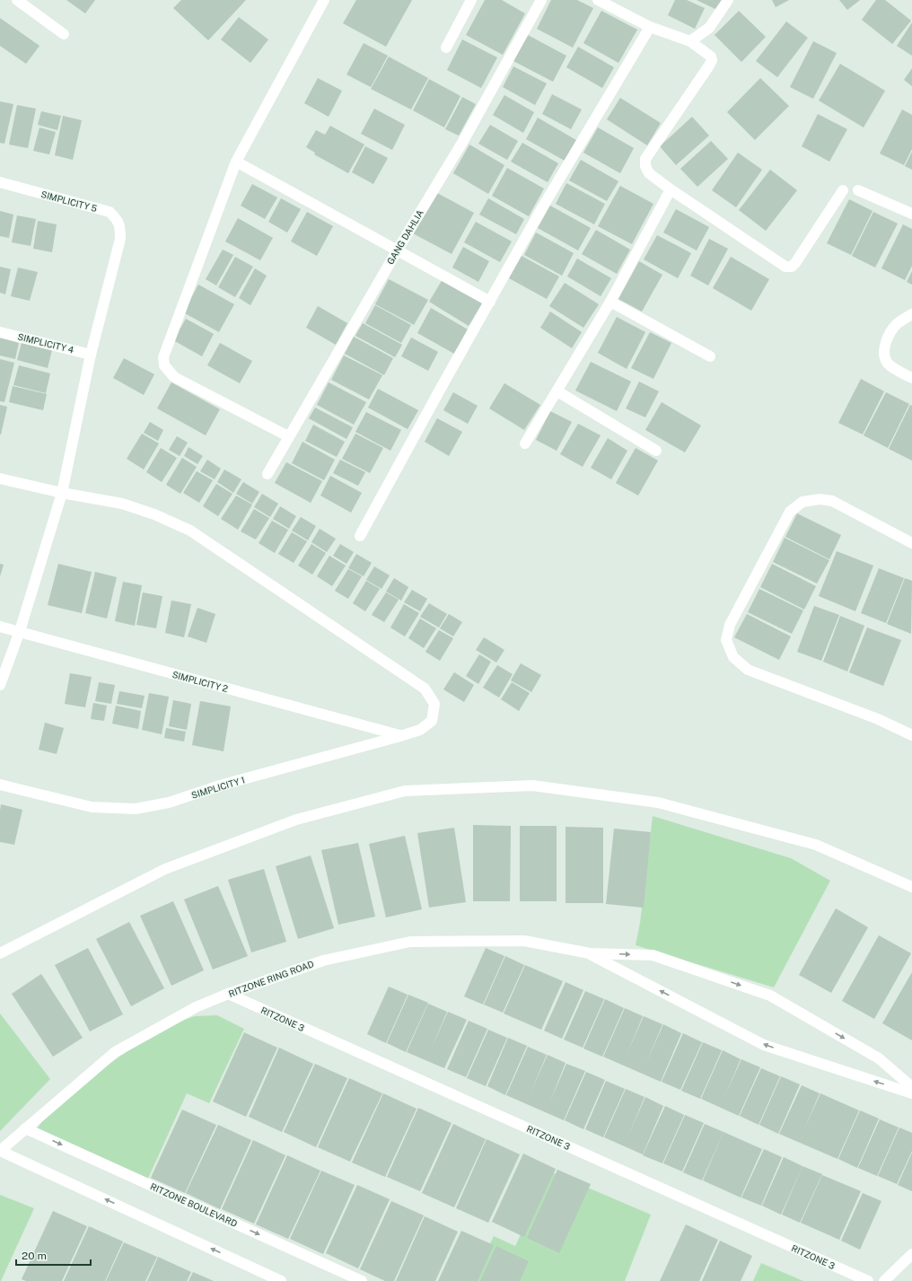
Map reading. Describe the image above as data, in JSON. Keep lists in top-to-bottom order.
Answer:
{
  "streets": {
    "street": [
      "SIMPLICITY 5",
      "GANG DAHLIA",
      "SIMPLICITY 4",
      "SIMPLICITY 2",
      "SIMPLICITY 1",
      "RITZONE RING ROAD",
      "RITZONE 3",
      "RITZONE BOULEVARD"
    ]
  },
  "crossings": [
    ["SIMPLICITY 5", "SIMPLICITY 4"],
    ["SIMPLICITY 2", "SIMPLICITY 1"],
    ["RITZONE RING ROAD", "RITZONE 3"],
    ["RITZONE RING ROAD", "RITZONE BOULEVARD"]
  ],
  "scale_bar": "20 m"
}
